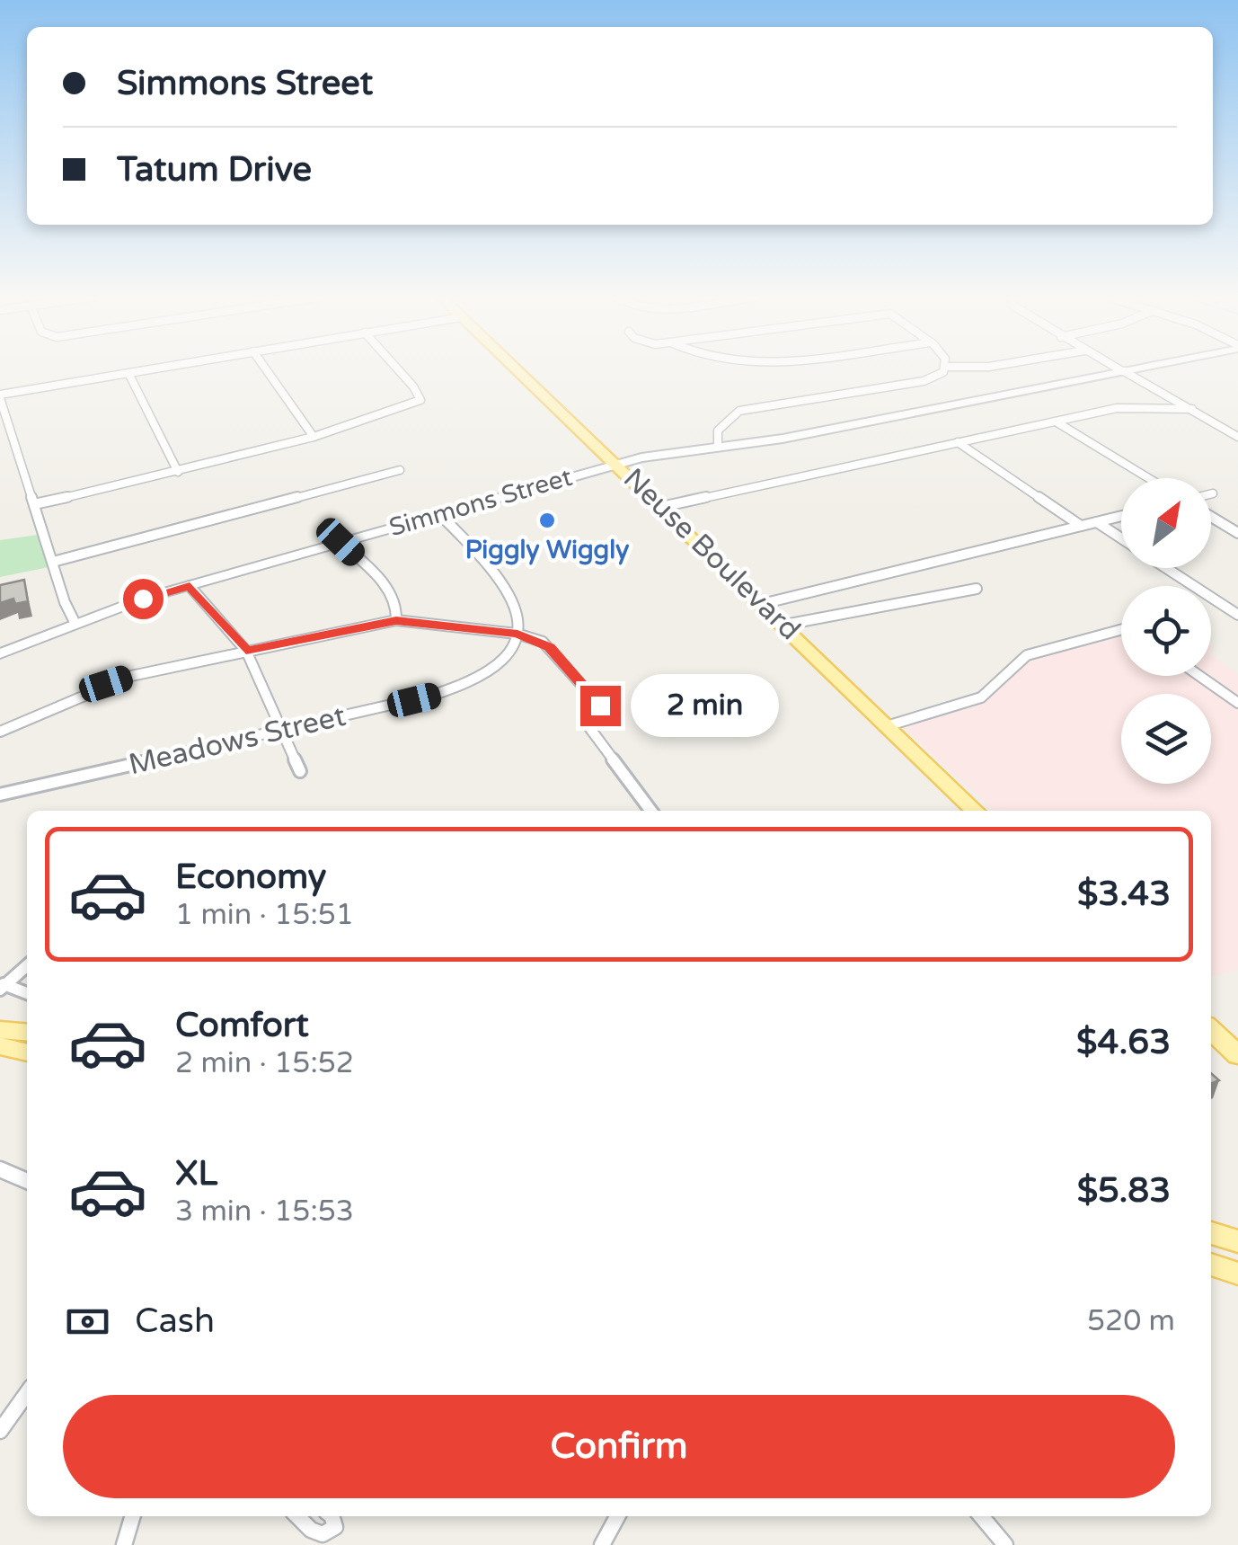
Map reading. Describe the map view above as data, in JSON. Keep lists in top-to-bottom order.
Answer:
{
  "streets": {
    "main road": ["Neuse Boulevard"],
    "street": ["Simmons Street", "Meadows Street"]
  },
  "crossings": [
    ["Simmons Street", "Neuse Boulevard"]
  ],
  "places": ["Piggly Wiggly"],
  "north": "top right",
  "page": {
    "banner": ["Simmons Street", "Tatum Drive"],
    "bubble": "2 min",
    "list": [
      {
        "name": "Economy",
        "note": "1 min · 15:51",
        "value": "$3.43"
      },
      {
        "name": "Comfort",
        "note": "2 min · 15:52",
        "value": "$4.63"
      },
      {
        "name": "XL",
        "note": "3 min · 15:53",
        "value": "$5.83"
      }
    ],
    "pay": ["Cash", "520 m"],
    "buttons": "Confirm"
  }
}
